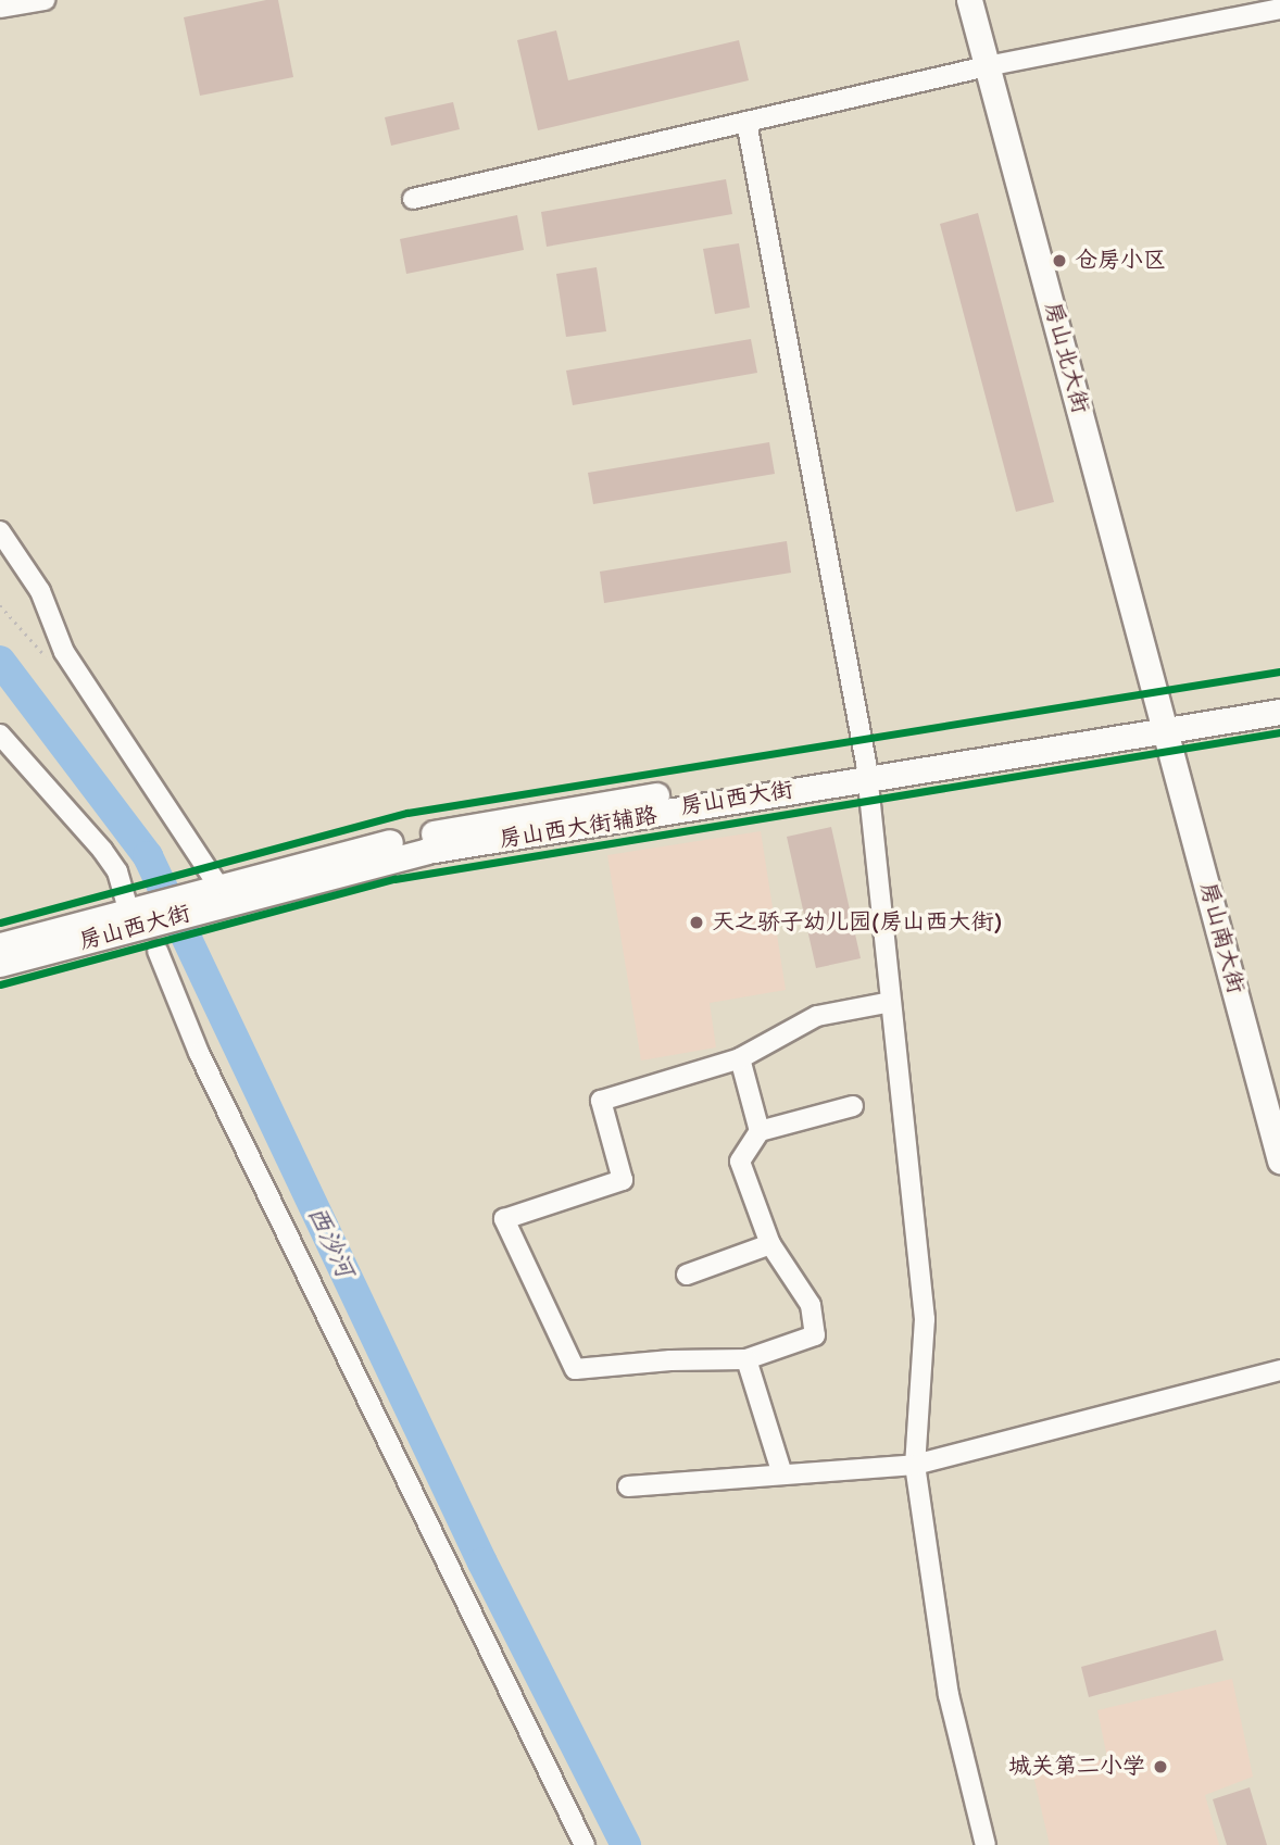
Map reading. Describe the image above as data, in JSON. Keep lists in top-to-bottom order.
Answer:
{
  "streets": {
    "main road": ["房山北大街", "房山西大街", "房山南大街"],
    "cycle path": ["房山西大街辅路"]
  },
  "crossings": [
    ["房山北大街", "房山西大街"],
    ["房山北大街", "房山南大街"],
    ["房山西大街", "房山南大街"]
  ],
  "water": ["西沙河"],
  "places": ["仓房小区", "天之骄子幼儿园(房山西大街)", "城关第二小学"]
}
